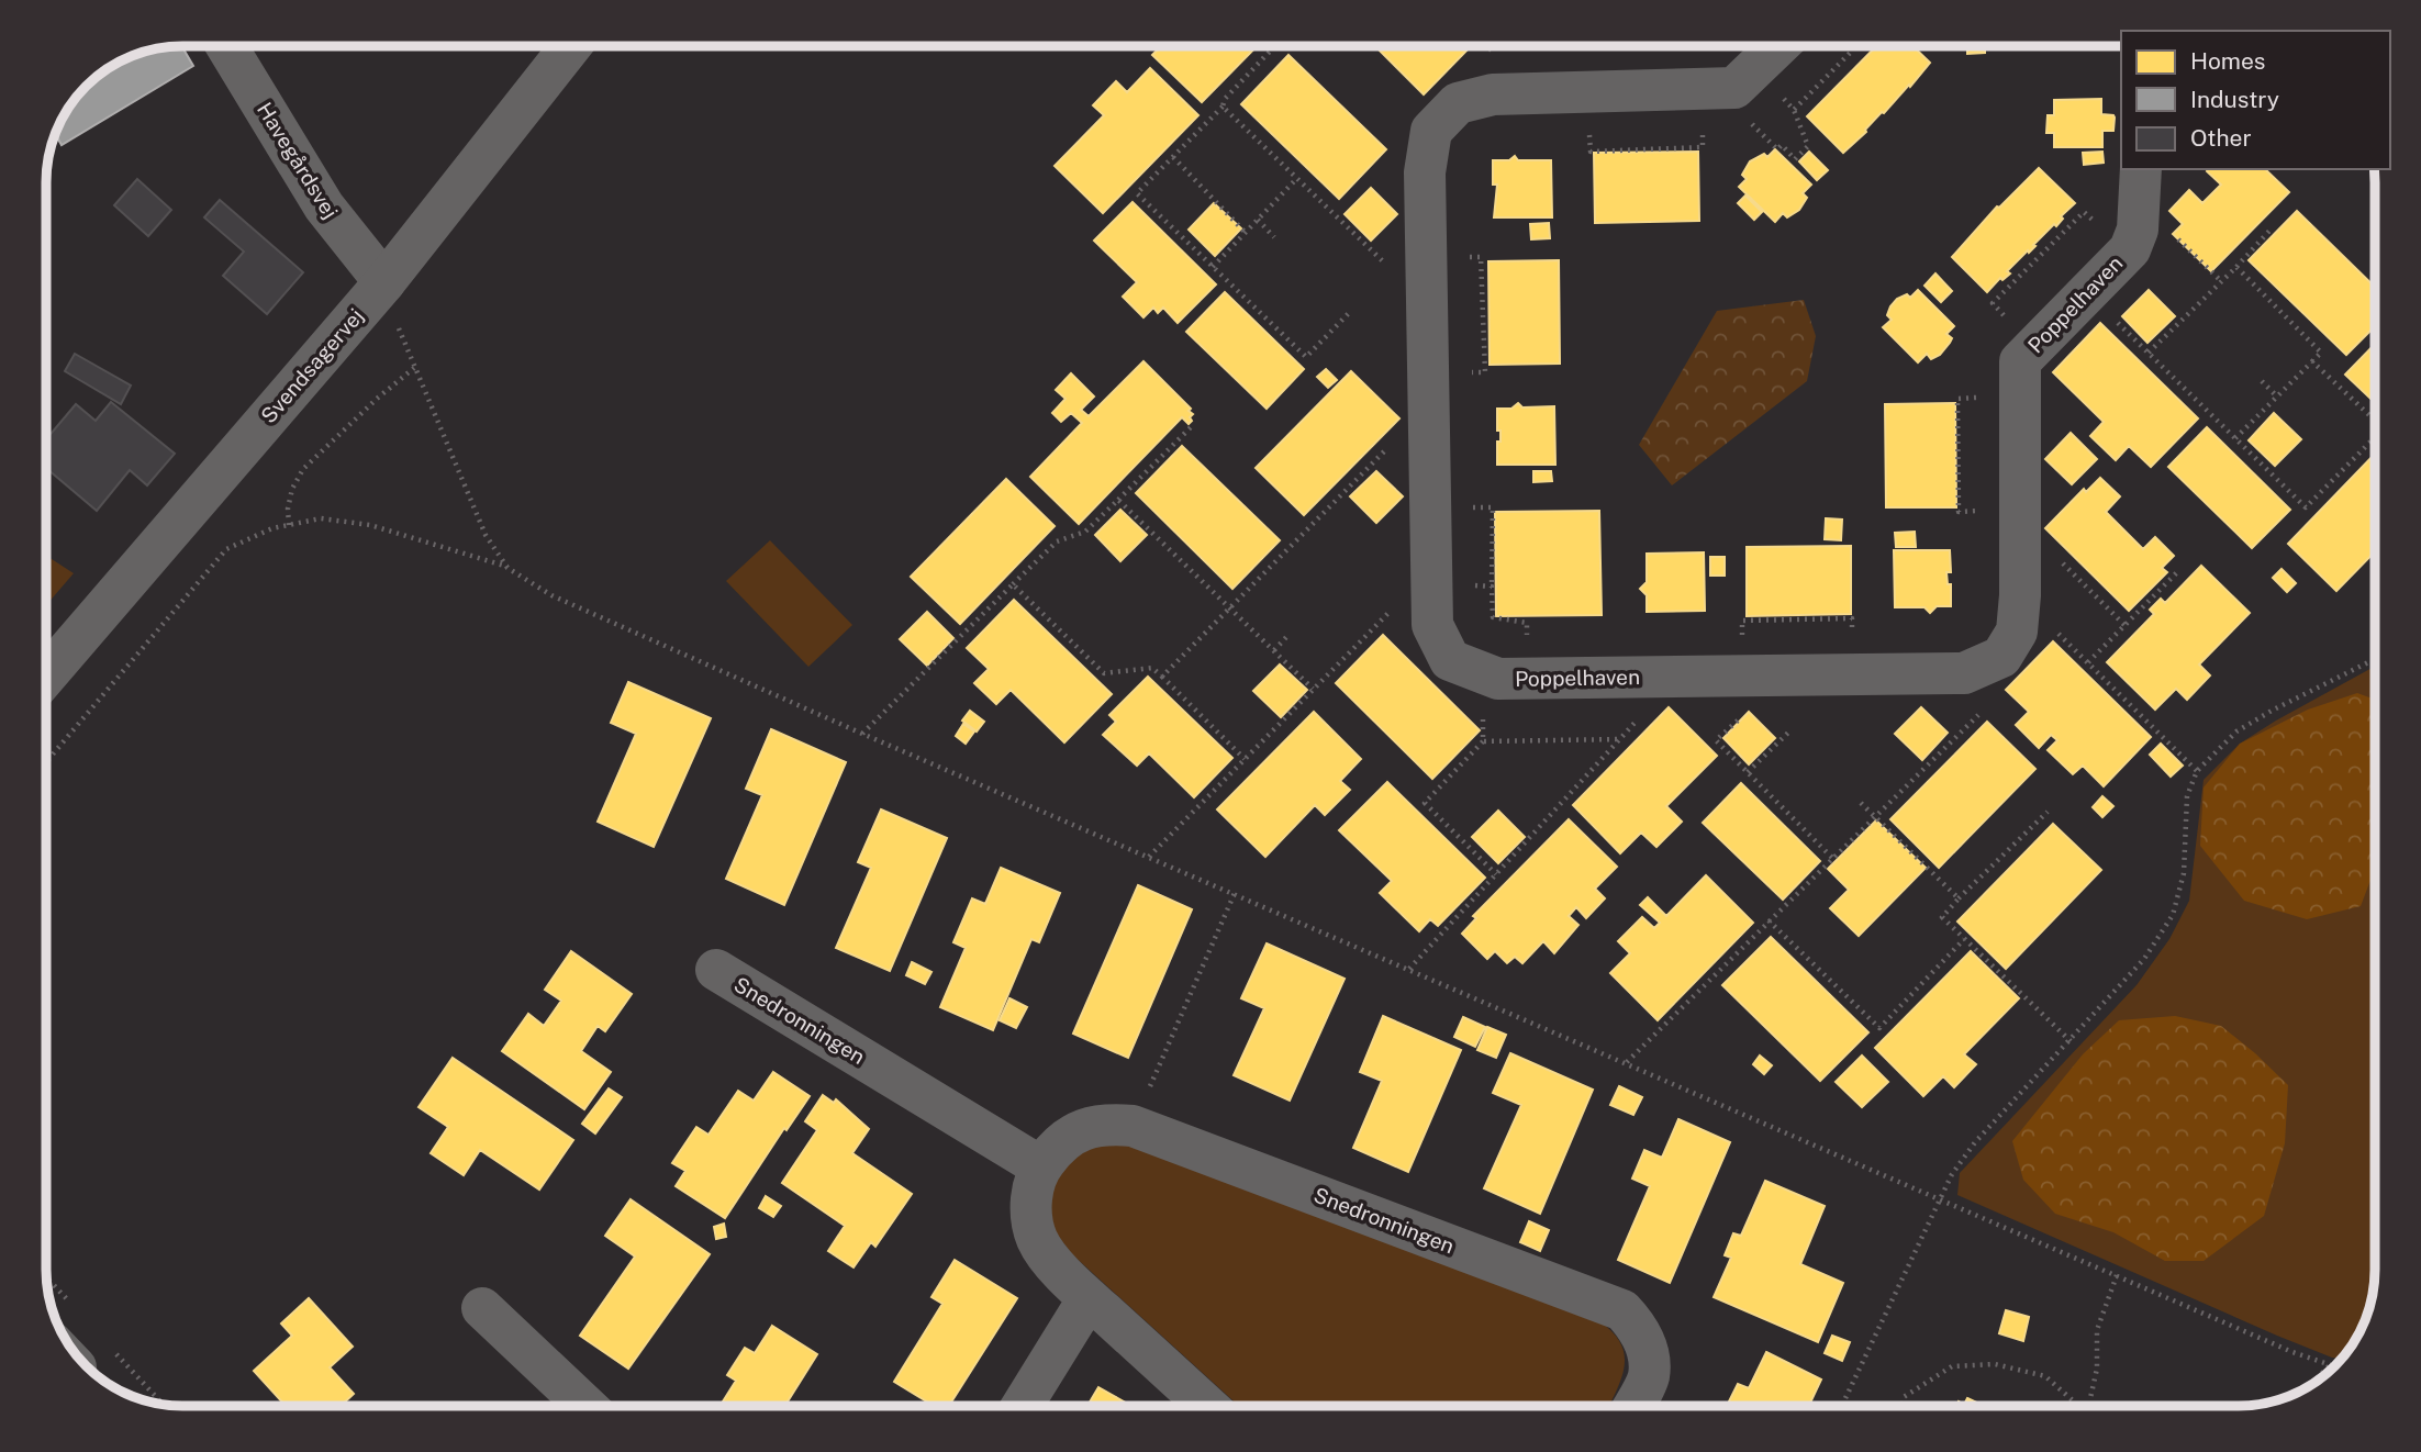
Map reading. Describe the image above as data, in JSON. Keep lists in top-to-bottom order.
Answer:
{
  "streets": {
    "street": [
      "Havegårdsvej",
      "Poppelhaven",
      "Svendsagervej",
      "Snedronningen"
    ]
  },
  "crossings": [
    ["Havegårdsvej", "Svendsagervej"]
  ],
  "legend": ["Homes", "Industry", "Other"]
}
